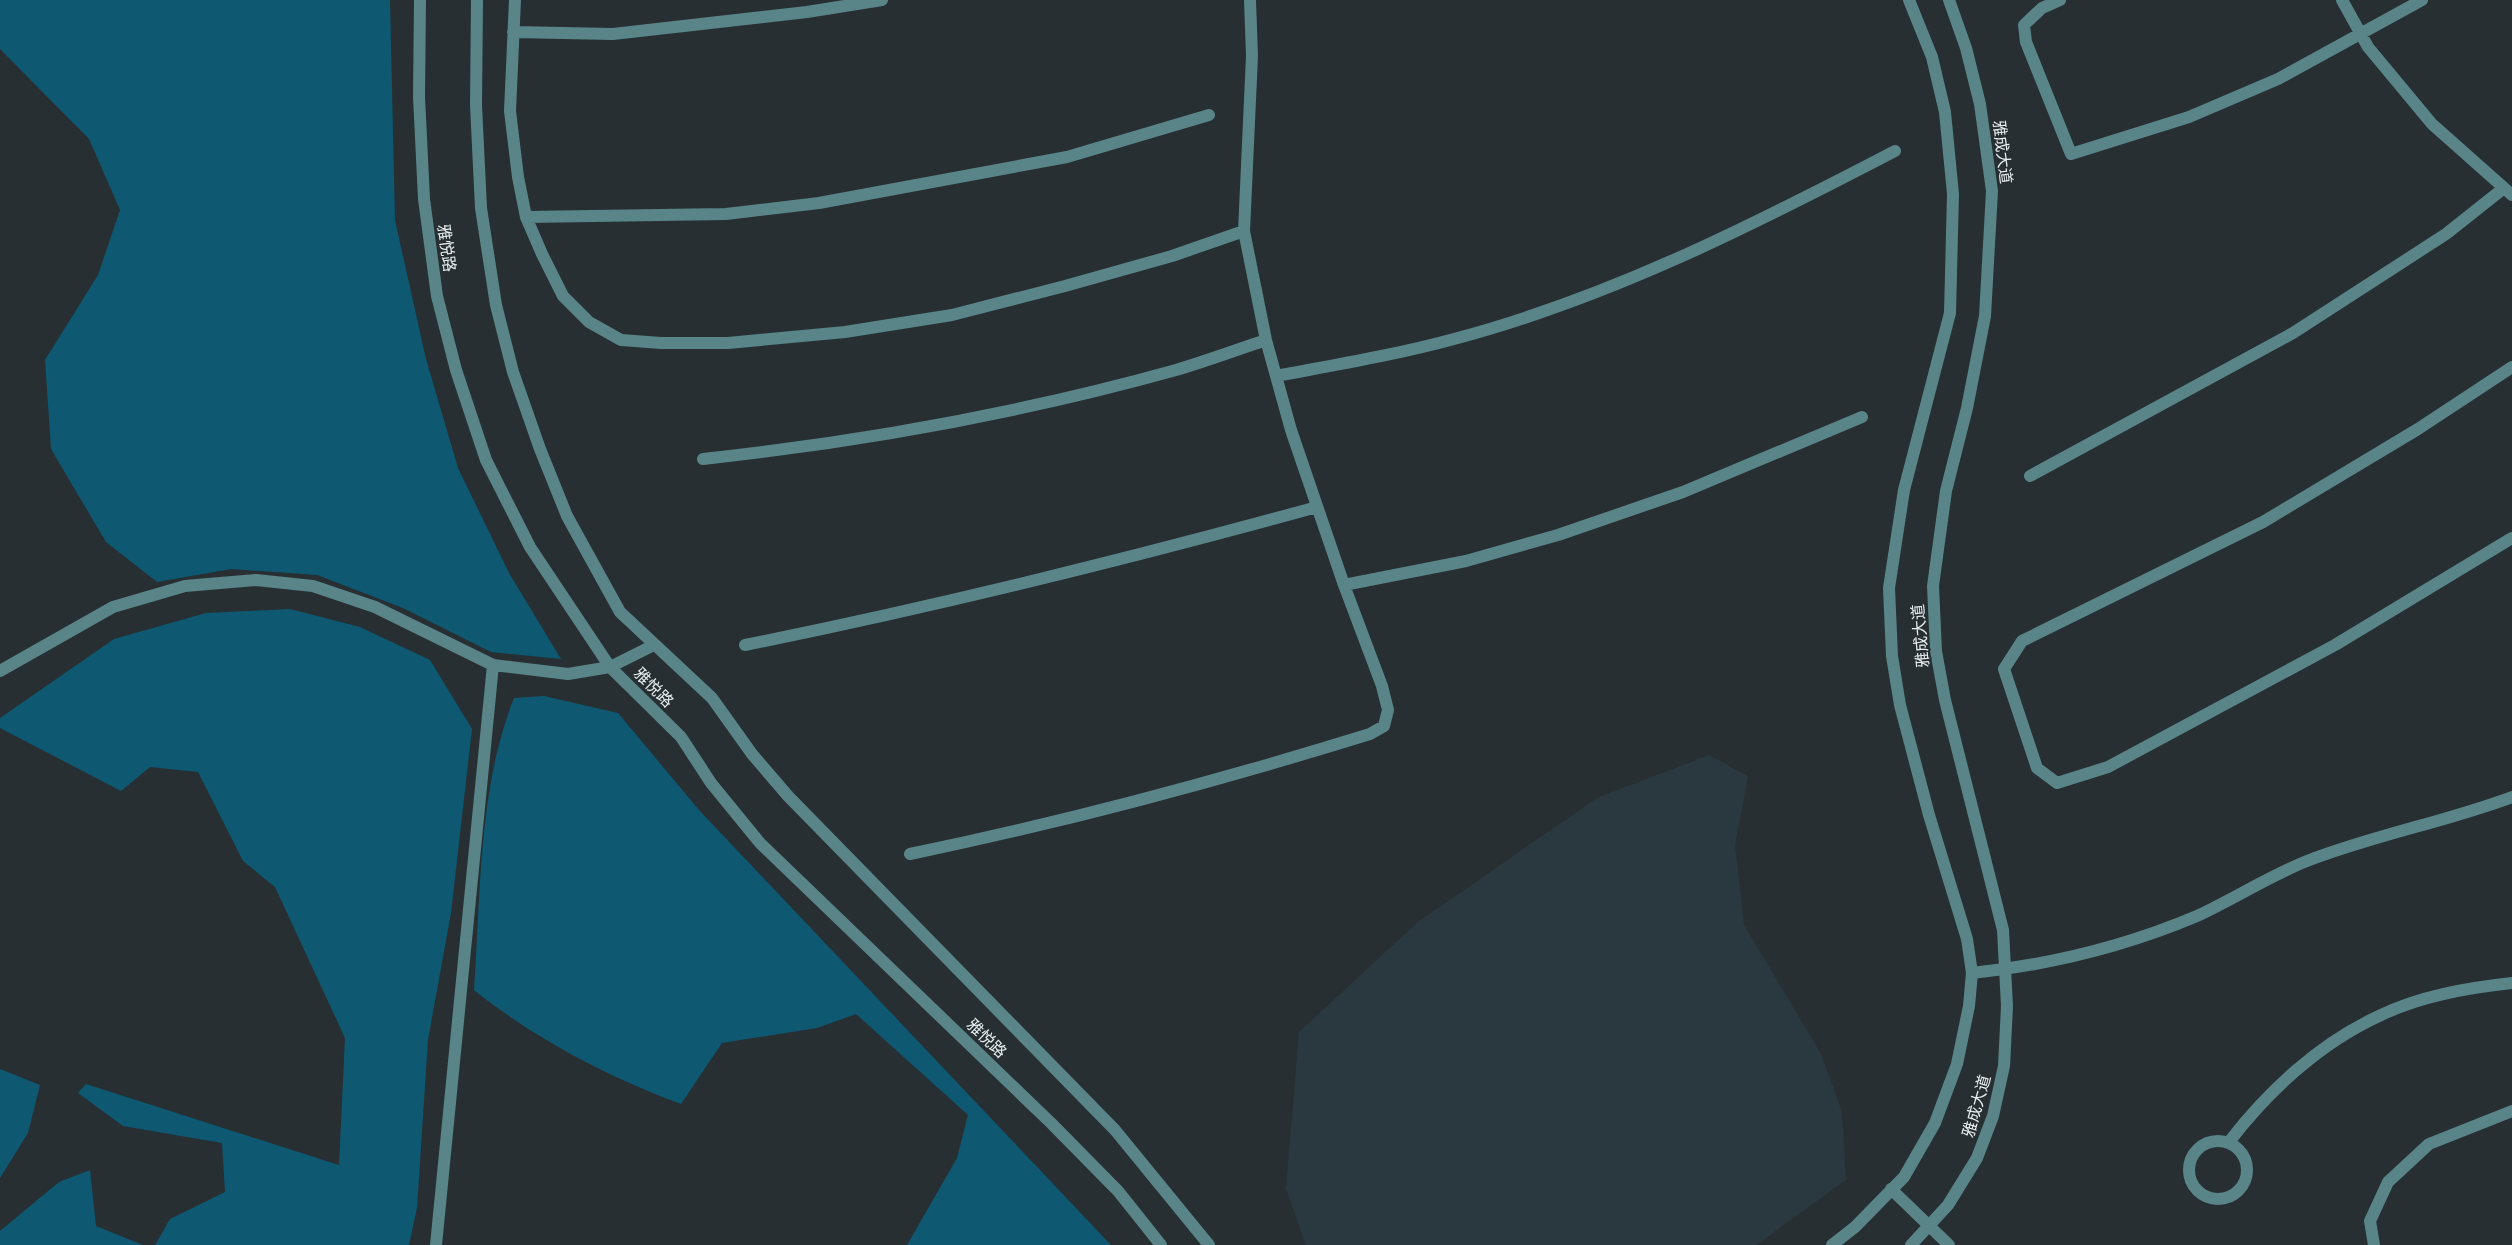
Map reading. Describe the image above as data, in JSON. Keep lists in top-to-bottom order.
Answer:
{
  "streets": {
    "street": ["雅成大道", "雅悦路"]
  }
}
